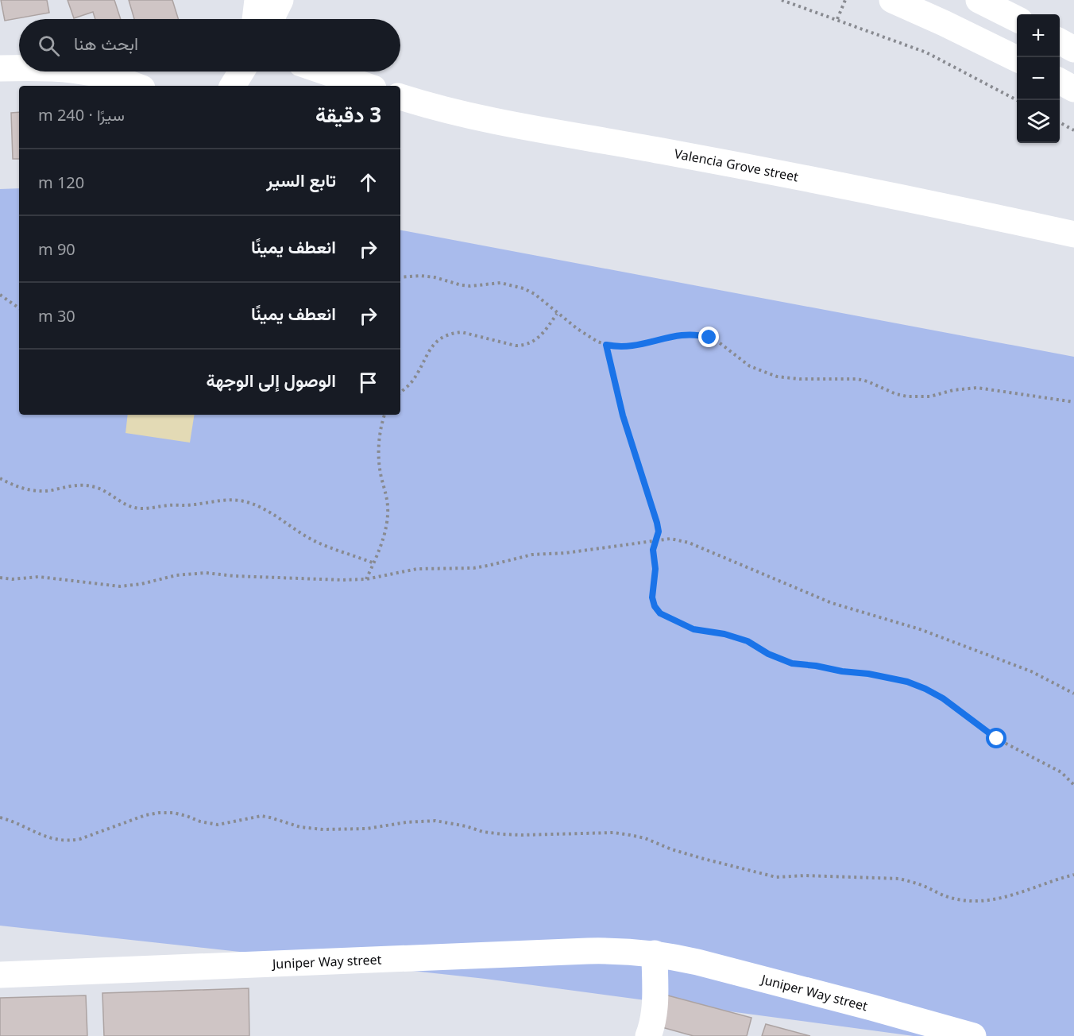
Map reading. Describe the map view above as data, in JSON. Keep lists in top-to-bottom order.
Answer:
{
  "streets": {
    "street": ["Valencia Grove street", "Juniper Way street"]
  },
  "page": {
    "map_buttons": ["+", "−"],
    "search": "ابحث هنا",
    "heading": ["3 دقيقة", "سيرًا · 240 m"],
    "list": [
      ["تابع السير", "120 m"],
      ["انعطف يمينًا", "90 m"],
      ["انعطف يمينًا", "30 m"],
      "الوصول إلى الوجهة"
    ]
  }
}
